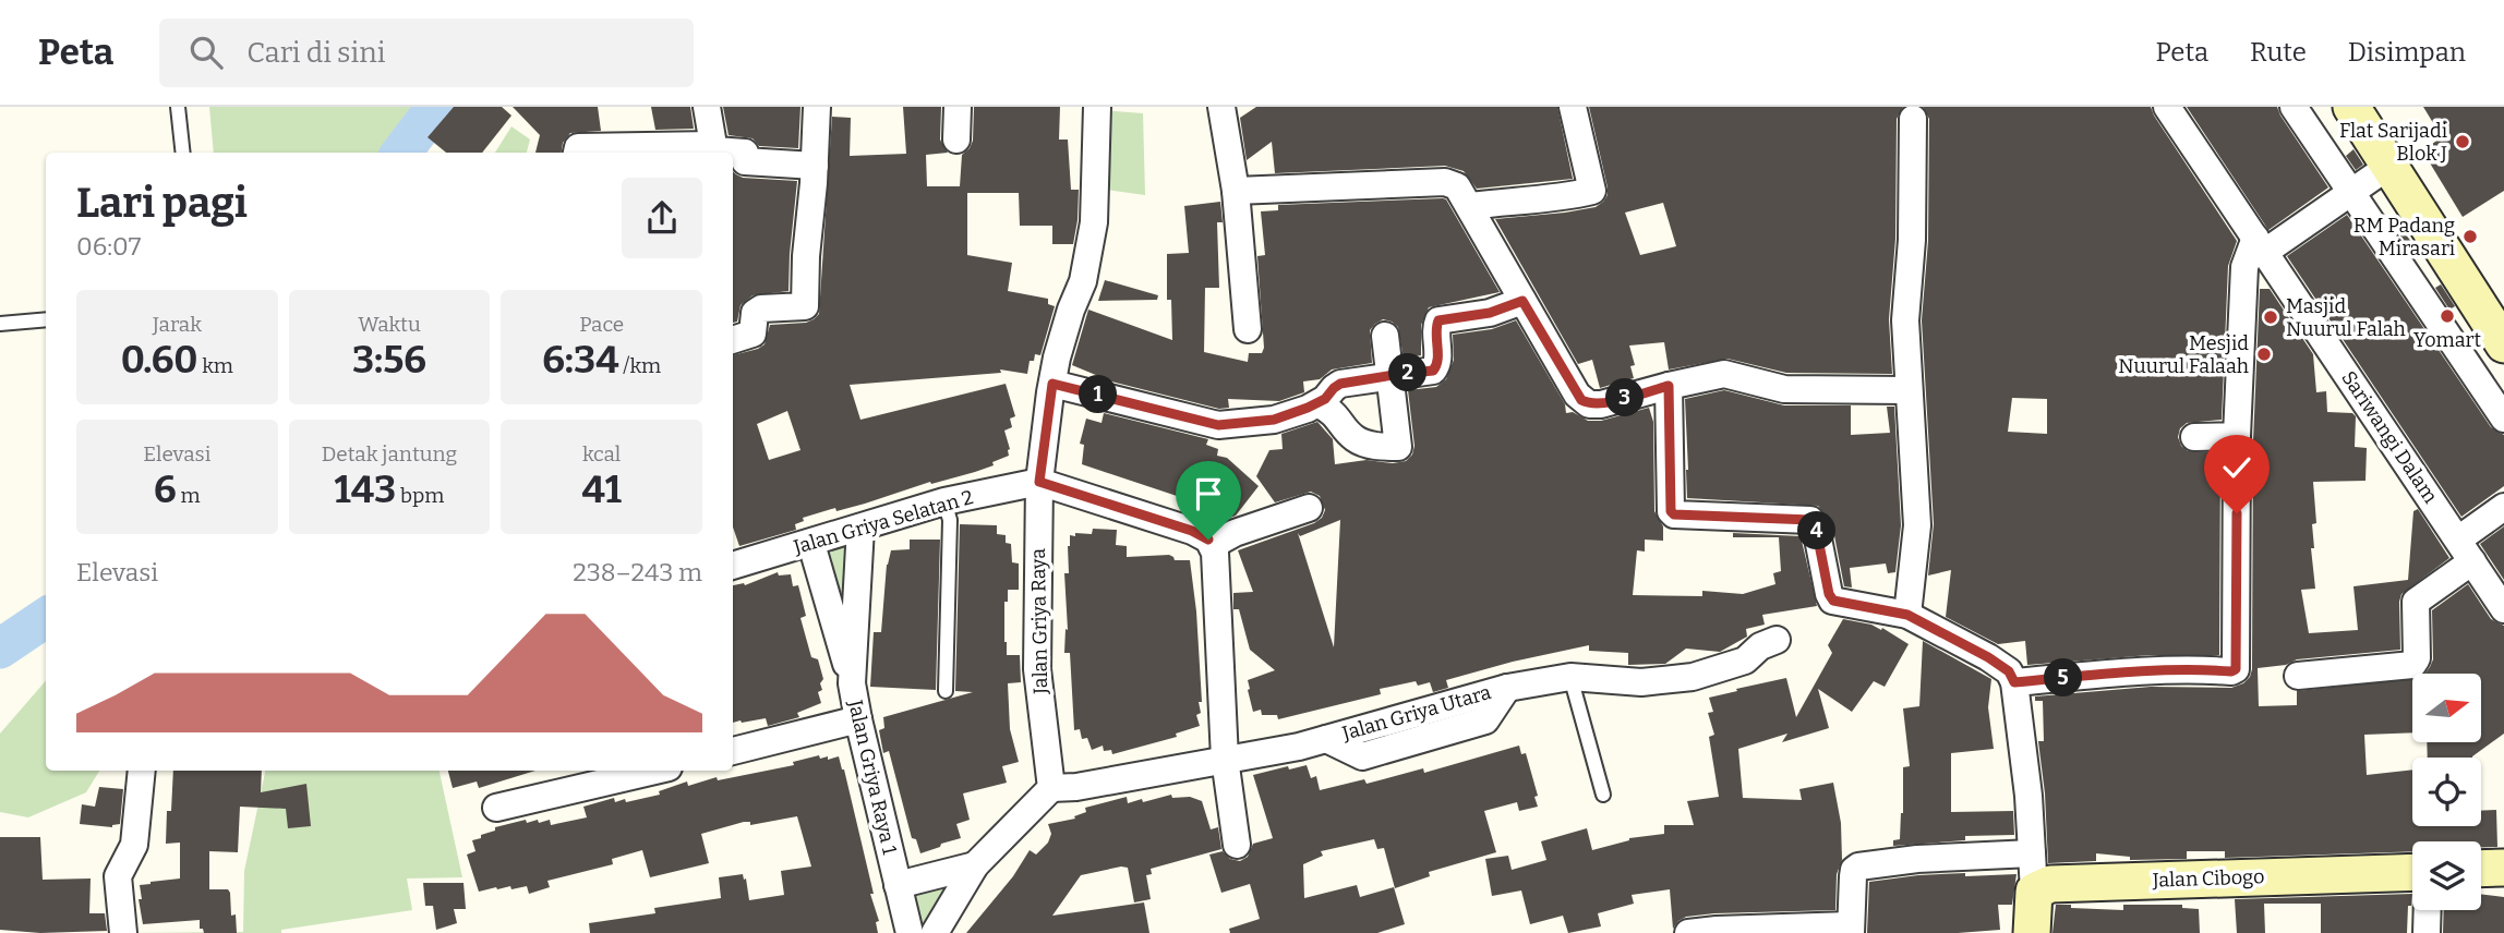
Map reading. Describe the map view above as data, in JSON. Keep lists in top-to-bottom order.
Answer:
{
  "streets": {
    "street": [
      "Sariwangi Dalam",
      "Jalan Griya Selatan 2",
      "Jalan Griya Raya",
      "Jalan Griya Utara",
      "Jalan Griya Raya 1",
      "Jalan Cibogo"
    ]
  },
  "crossings": [
    ["Jalan Griya Selatan 2", "Jalan Griya Raya"],
    ["Jalan Griya Selatan 2", "Jalan Griya Raya 1"],
    ["Jalan Griya Raya", "Jalan Griya Utara"]
  ],
  "places": [
    "Flat Sarijadi Blok J",
    "RM Padang Mirasari",
    "Yomart",
    "Masjid Nuurul Falah",
    "Mesjid Nuurul Falaah"
  ],
  "north": "right",
  "page": {
    "header": "Peta",
    "search": "Cari di sini",
    "nav": ["Peta", "Rute", "Disimpan"],
    "heading": ["Lari pagi", "06:07"],
    "stats": [
      ["Jarak", "0.60 km"],
      ["Waktu", "3:56"],
      ["Pace", "6:34 /km"],
      ["Elevasi", "6 m"],
      ["Detak jantung", "143 bpm"],
      ["kcal", "41"]
    ],
    "pins": [
      "2",
      "1",
      "3",
      "4",
      "5"
    ],
    "chart": ["Elevasi", "238–243 m"]
  }
}
